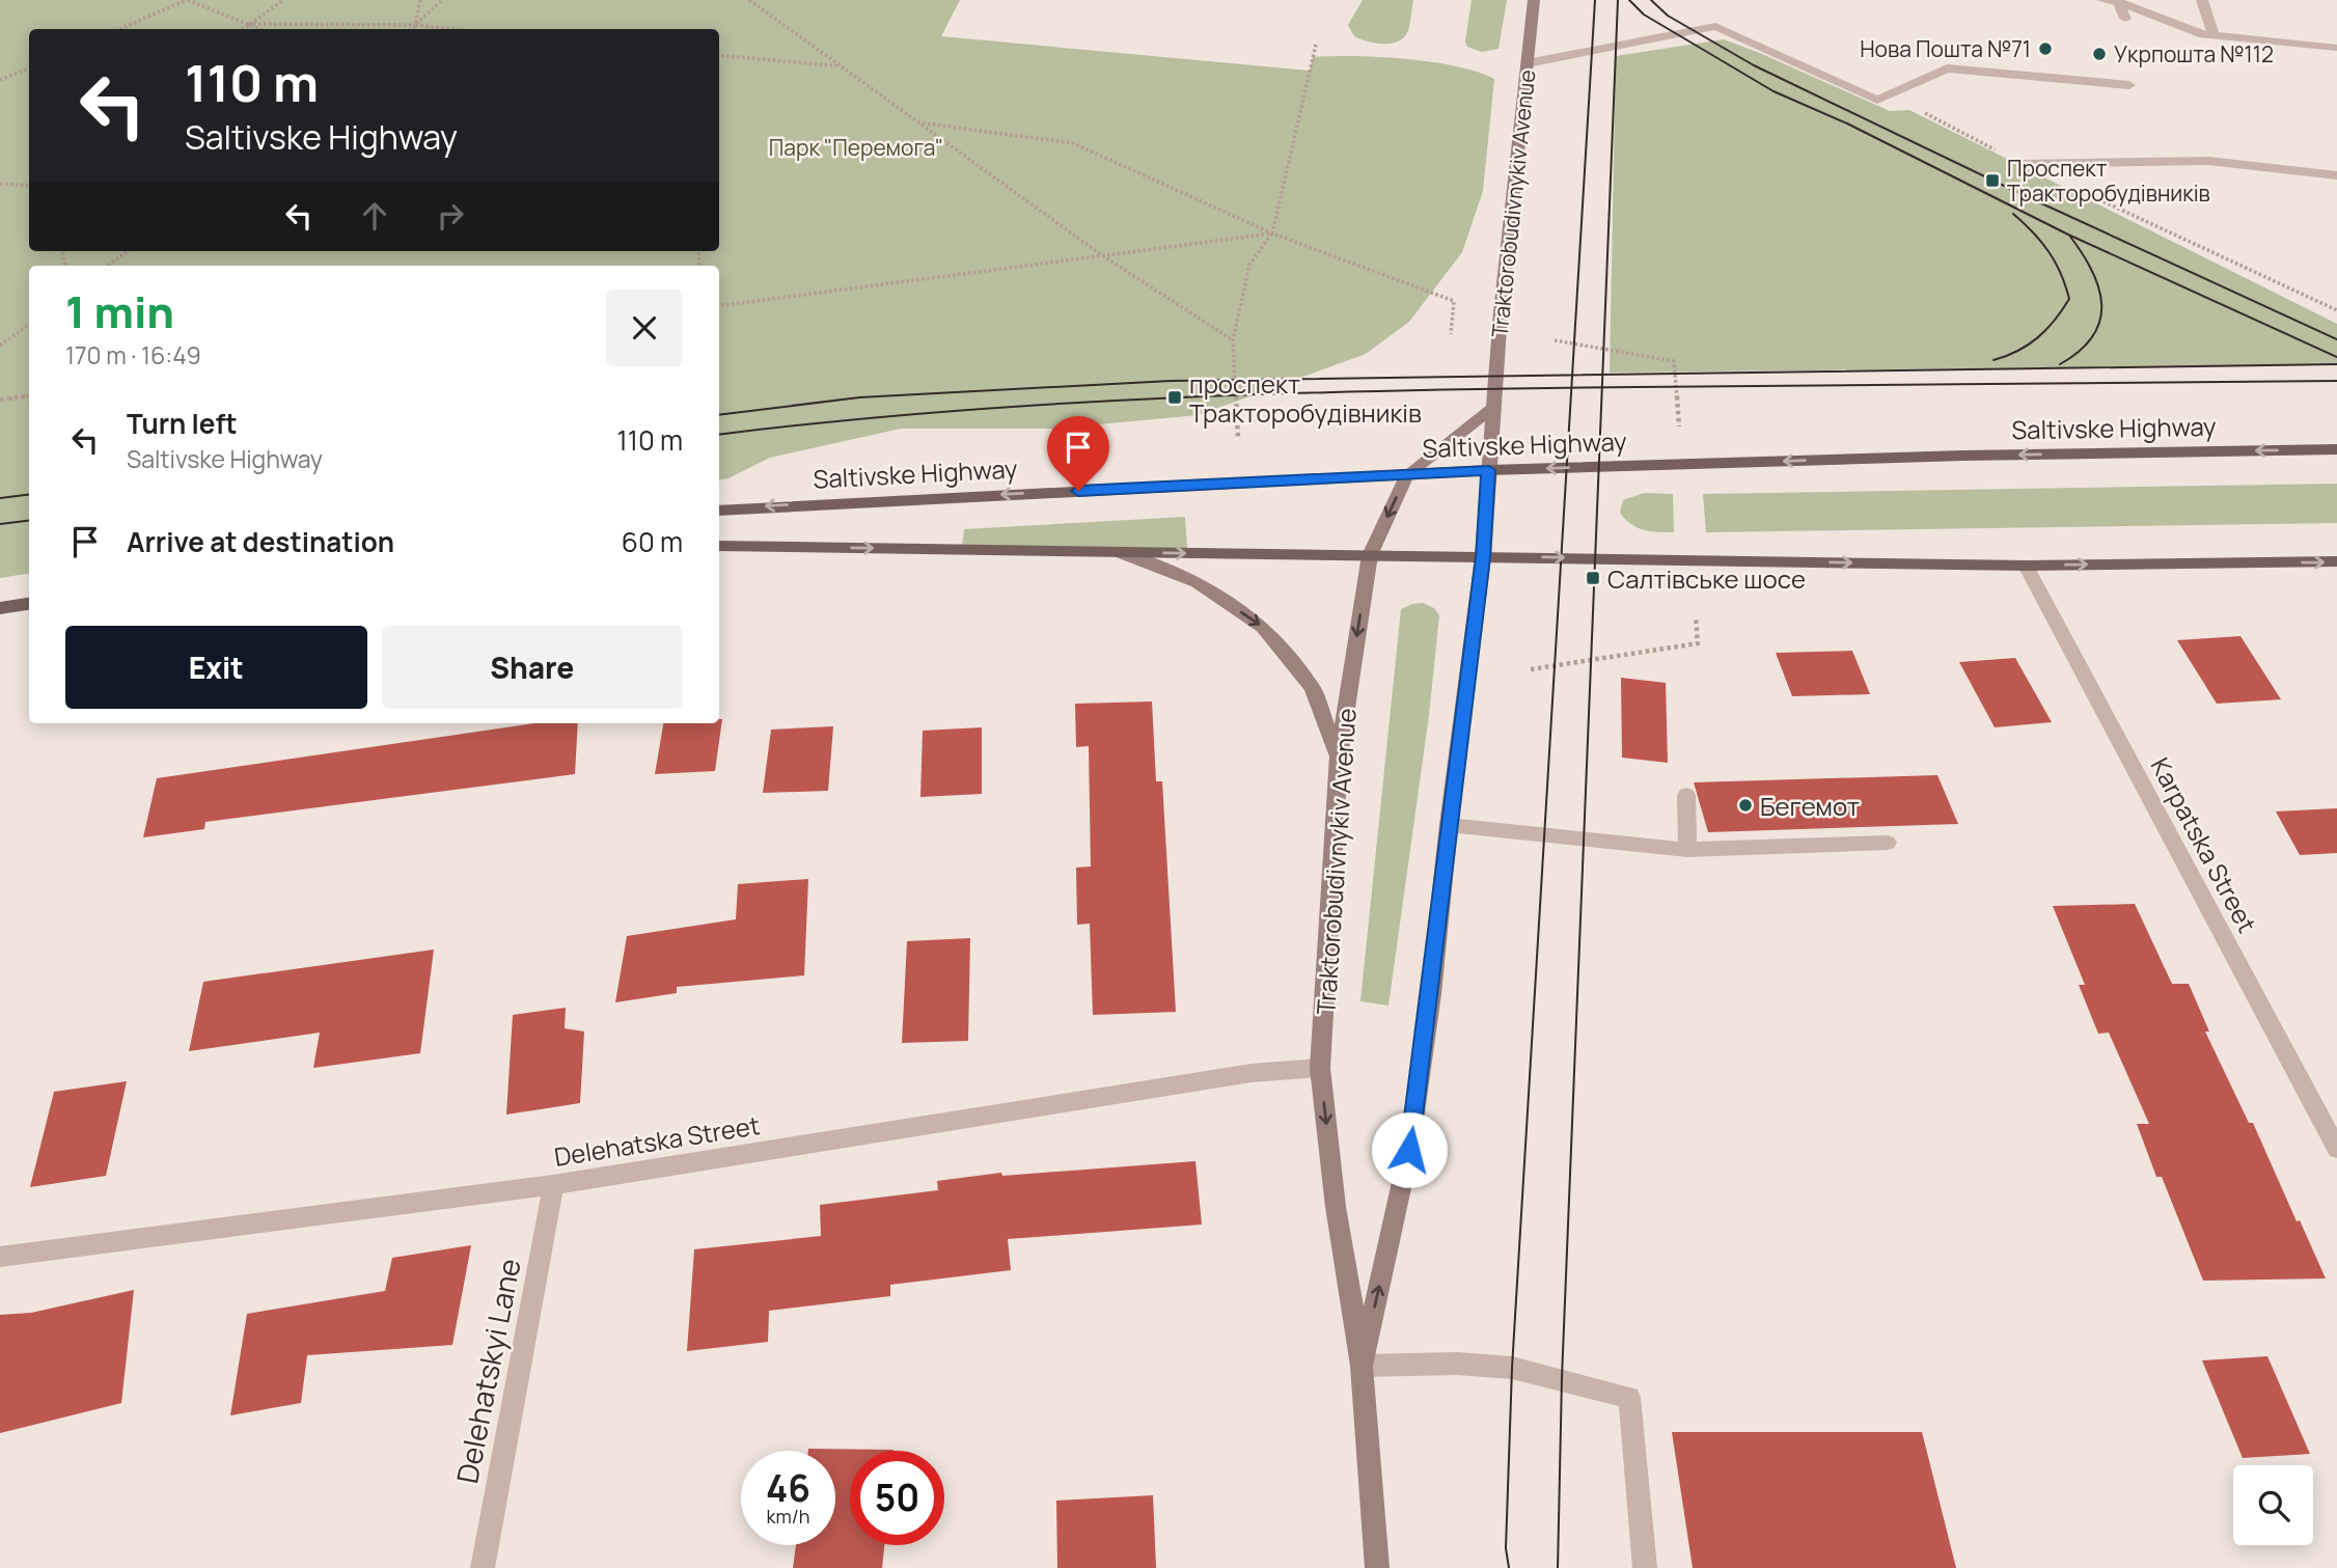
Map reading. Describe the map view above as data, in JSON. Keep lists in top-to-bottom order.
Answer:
{
  "streets": {
    "main road": ["Traktorobudivnykiv Avenue", "Saltivske Highway"],
    "street": ["Karpatska Street", "Delehatska Street", "Delehatskyi Lane"]
  },
  "crossings": [
    ["Traktorobudivnykiv Avenue", "Saltivske Highway"],
    ["Traktorobudivnykiv Avenue", "Delehatska Street"],
    ["Delehatska Street", "Delehatskyi Lane"]
  ],
  "parks": ["Парк \"Перемога\""],
  "places": {
    "other": ["Нова Пошта №71", "Укрпошта №112", "Бегемот"],
    "transit": ["Проспект Тракторобудівників", "проспект Тракторобудівників", "Салтівське шосе"]
  },
  "page": {
    "turn": ["110 m", "Saltivske Highway"],
    "heading": ["1 min", "170 m · 16:49"],
    "list": [
      {
        "name": "Turn left",
        "note": "Saltivske Highway",
        "value": "110 m"
      },
      {
        "name": "Arrive at destination",
        "value": "60 m"
      }
    ],
    "buttons": ["Exit", "Share"],
    "speed": "46 km/h",
    "limit": "50"
  }
}
